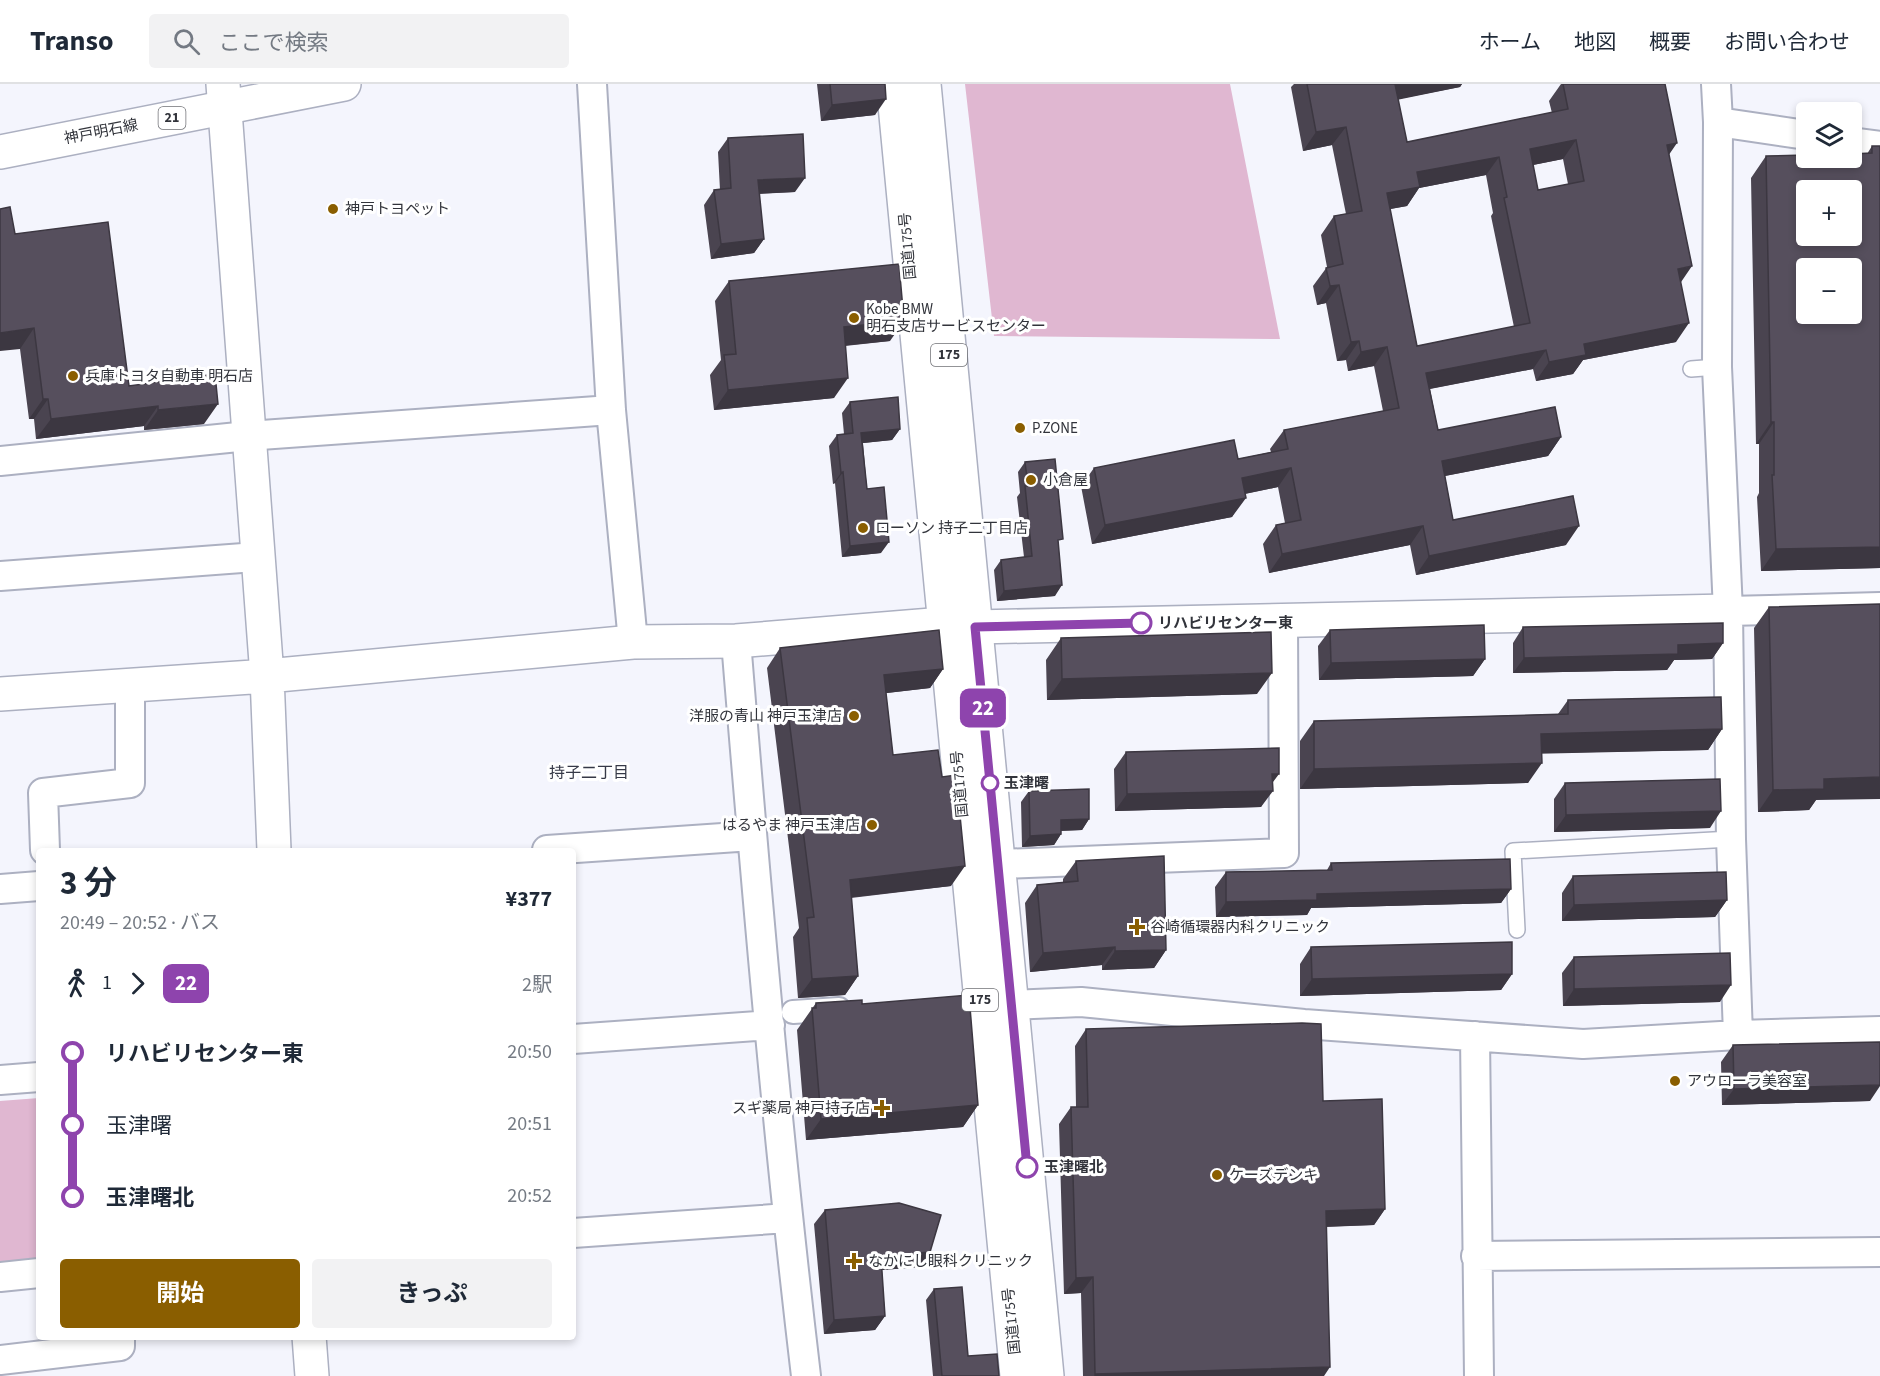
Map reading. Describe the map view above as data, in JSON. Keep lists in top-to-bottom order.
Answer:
{
  "streets": {
    "main road": [
      "21",
      "神戸明石線",
      "国道175号",
      "175"
    ]
  },
  "districts": ["持子二丁目"],
  "places": {
    "other": [
      "神戸トヨペット",
      "Kobe BMW 明石支店サービスセンター",
      "兵庫トヨタ自動車 明石店",
      "P.ZONE",
      "小倉屋",
      "ローソン 持子二丁目店",
      "リハビリセンター東",
      "洋服の青山 神戸玉津店",
      "玉津曙",
      "はるやま 神戸玉津店",
      "アウローラ美容室",
      "玉津曙北",
      "ケーズデンキ"
    ],
    "health": ["谷崎循環器内科クリニック", "スギ薬局 神戸持子店", "なかにし眼科クリニック"]
  },
  "lines": ["bus line 22"],
  "page": {
    "header": "Transo",
    "search": "ここで検索",
    "nav": [
      "ホーム",
      "地図",
      "概要",
      "お問い合わせ"
    ],
    "on_map": "22",
    "map_buttons": ["+", "−"],
    "heading": ["3 分", "20:49 – 20:52 · バス", "¥377"],
    "legs": ["1", "22", "2駅"],
    "list": [
      {
        "name": "リハビリセンター東",
        "value": "20:50"
      },
      {
        "name": "玉津曙",
        "value": "20:51"
      },
      {
        "name": "玉津曙北",
        "value": "20:52"
      }
    ],
    "buttons": ["開始", "きっぷ"]
  }
}
